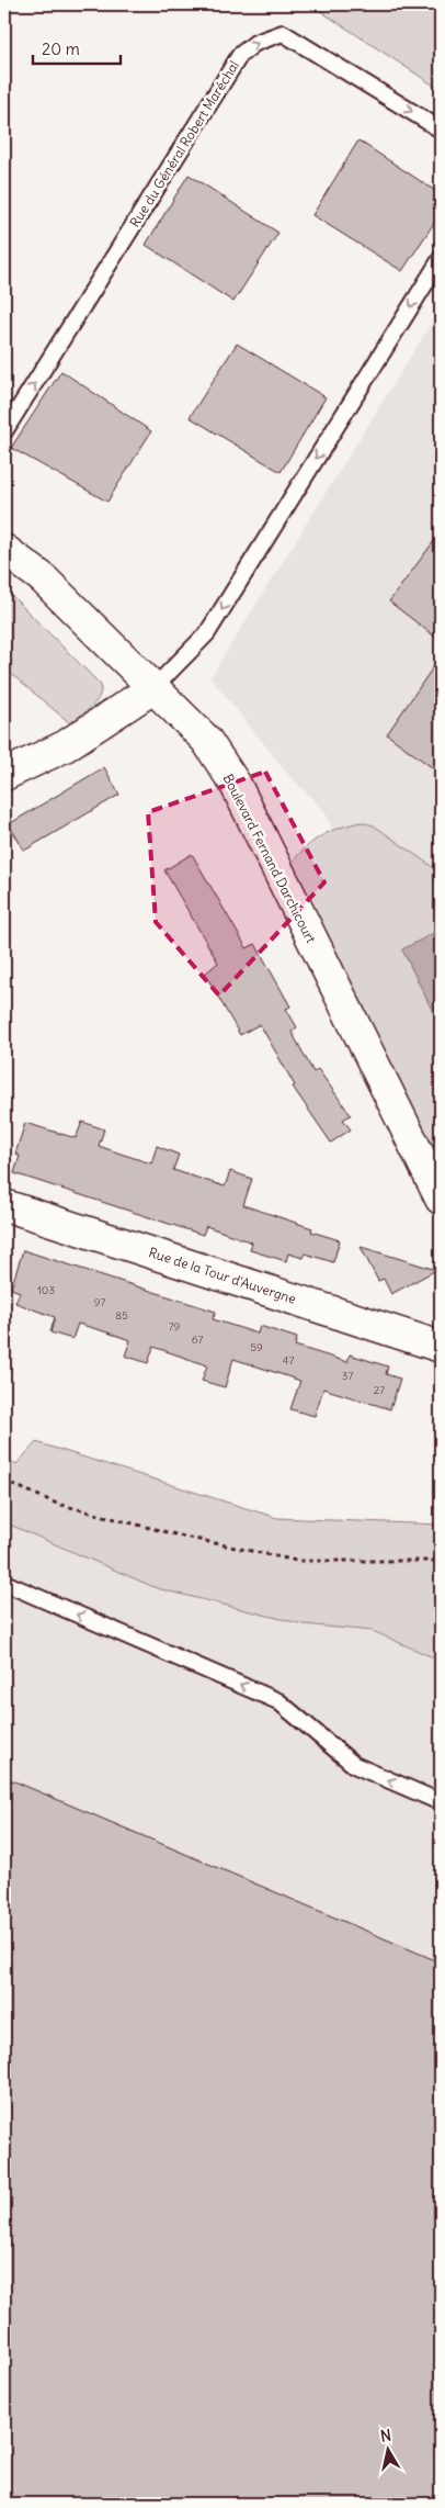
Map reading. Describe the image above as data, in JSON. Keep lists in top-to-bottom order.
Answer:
{
  "streets": {
    "main road": ["Boulevard Fernand Darchicourt", "Rue de la Tour d'Auvergne"],
    "lane": ["Rue du Général Robert Maréchal"]
  },
  "house_numbers": [
    "103",
    "97",
    "85",
    "79",
    "67",
    "59",
    "47",
    "37",
    "27"
  ],
  "scale_bar": "20 m",
  "north": "top"
}
